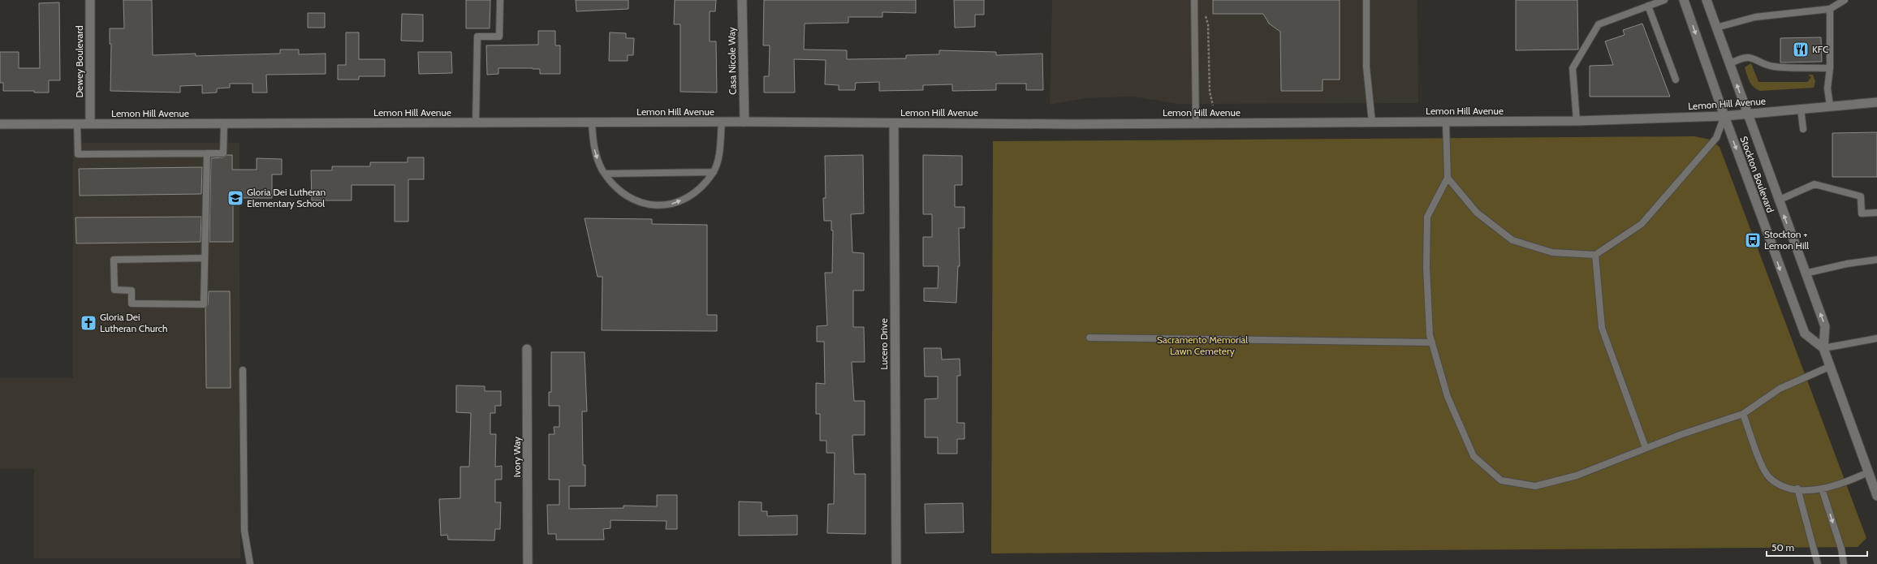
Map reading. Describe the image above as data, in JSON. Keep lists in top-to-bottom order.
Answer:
{
  "streets": {
    "street": [
      "Casa Nicole Way",
      "Dewey Boulevard",
      "Lemon Hill Avenue",
      "Stockton Boulevard",
      "Lucero Drive",
      "Ivory Way"
    ]
  },
  "crossings": [
    ["Casa Nicole Way", "Lemon Hill Avenue"],
    ["Dewey Boulevard", "Lemon Hill Avenue"],
    ["Lemon Hill Avenue", "Stockton Boulevard"],
    ["Lemon Hill Avenue", "Lucero Drive"]
  ],
  "parks": ["Sacramento Memorial Lawn Cemetery"],
  "places": {
    "restaurant": ["KFC"],
    "school or university": ["Gloria Dei Lutheran Elementary School"],
    "bus stop": ["Stockton + Lemon Hill"],
    "church": ["Gloria Dei Lutheran Church"]
  },
  "scale_bar": "50 m"
}
